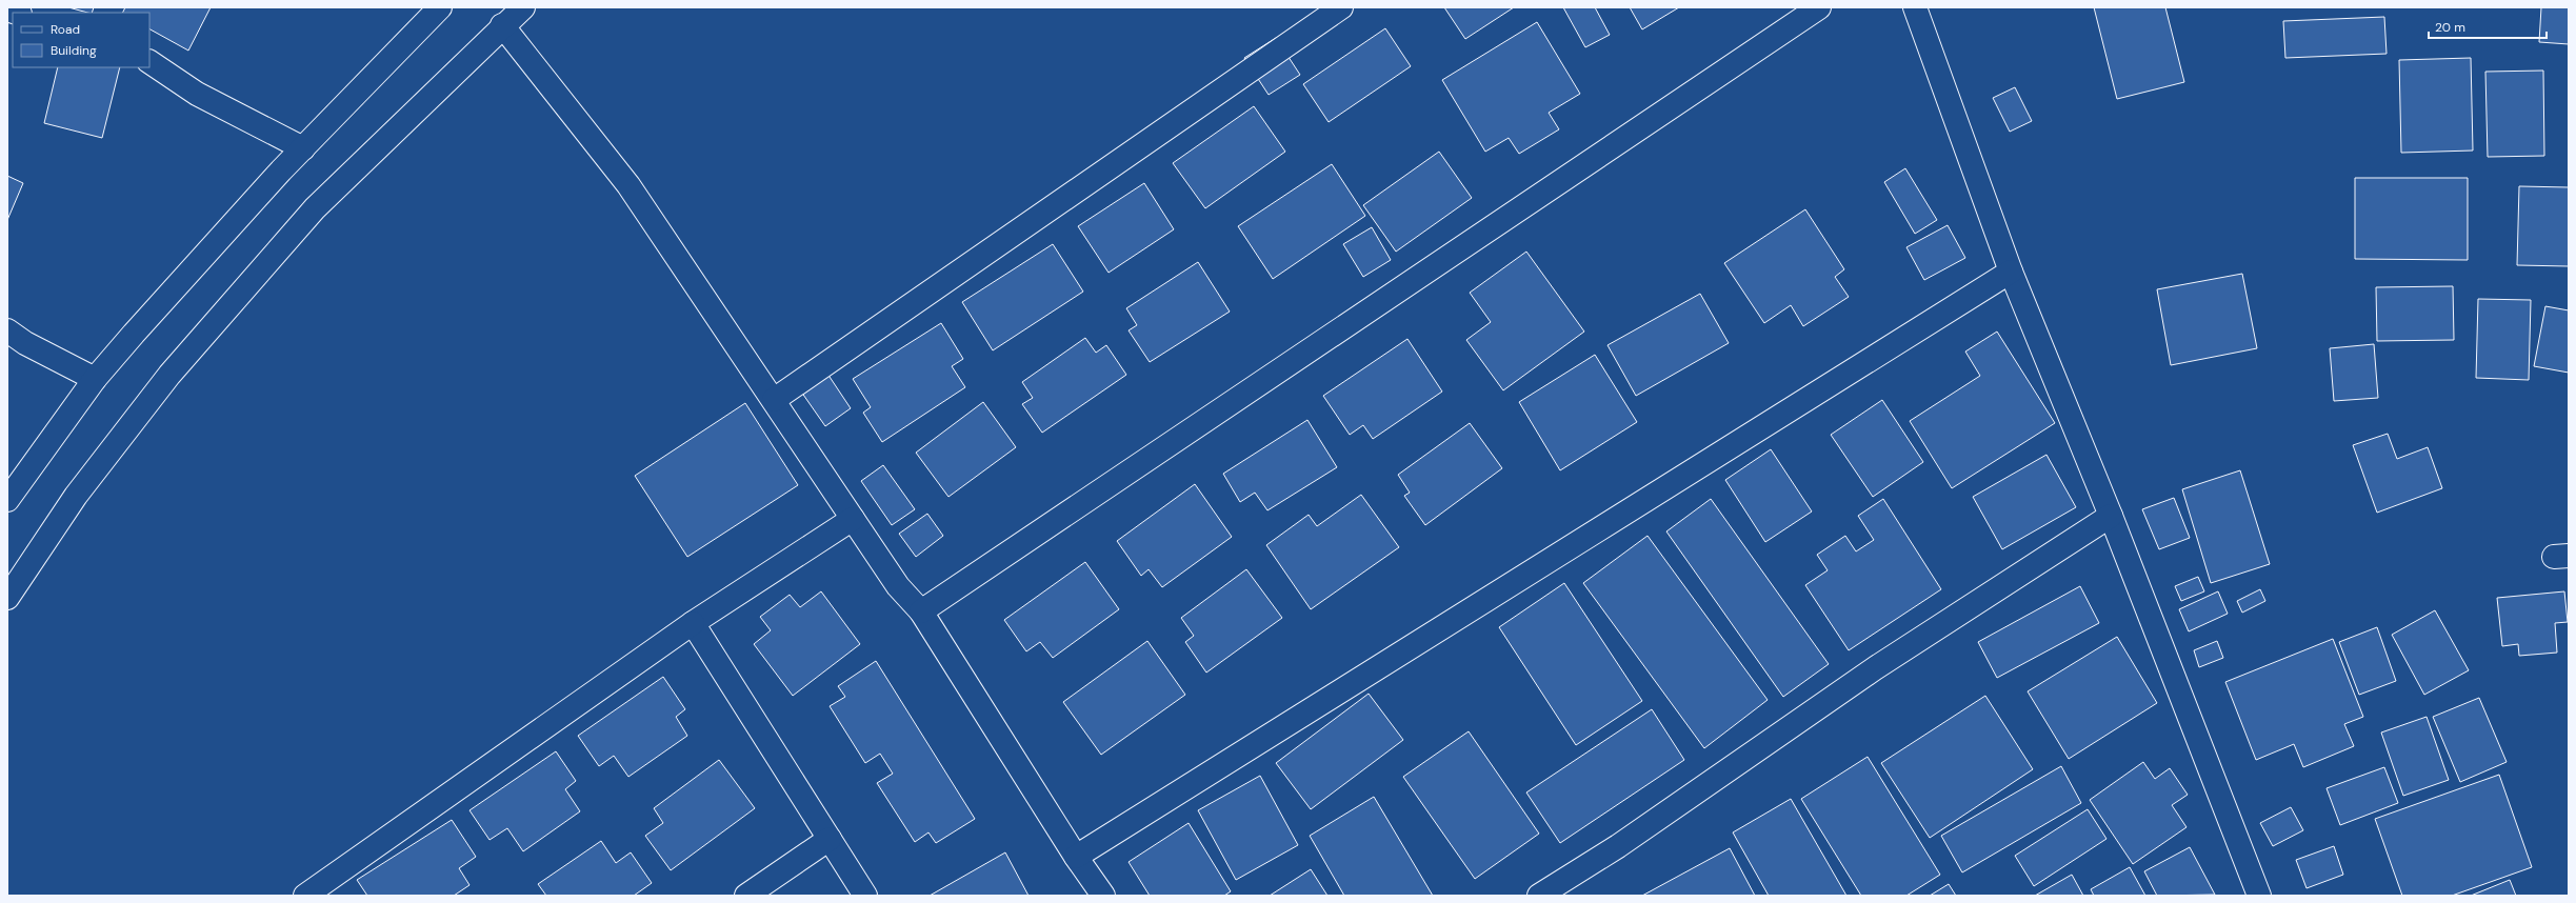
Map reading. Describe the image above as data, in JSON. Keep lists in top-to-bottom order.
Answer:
{
  "legend": ["Road", "Building"],
  "scale_bar": "20 m"
}
